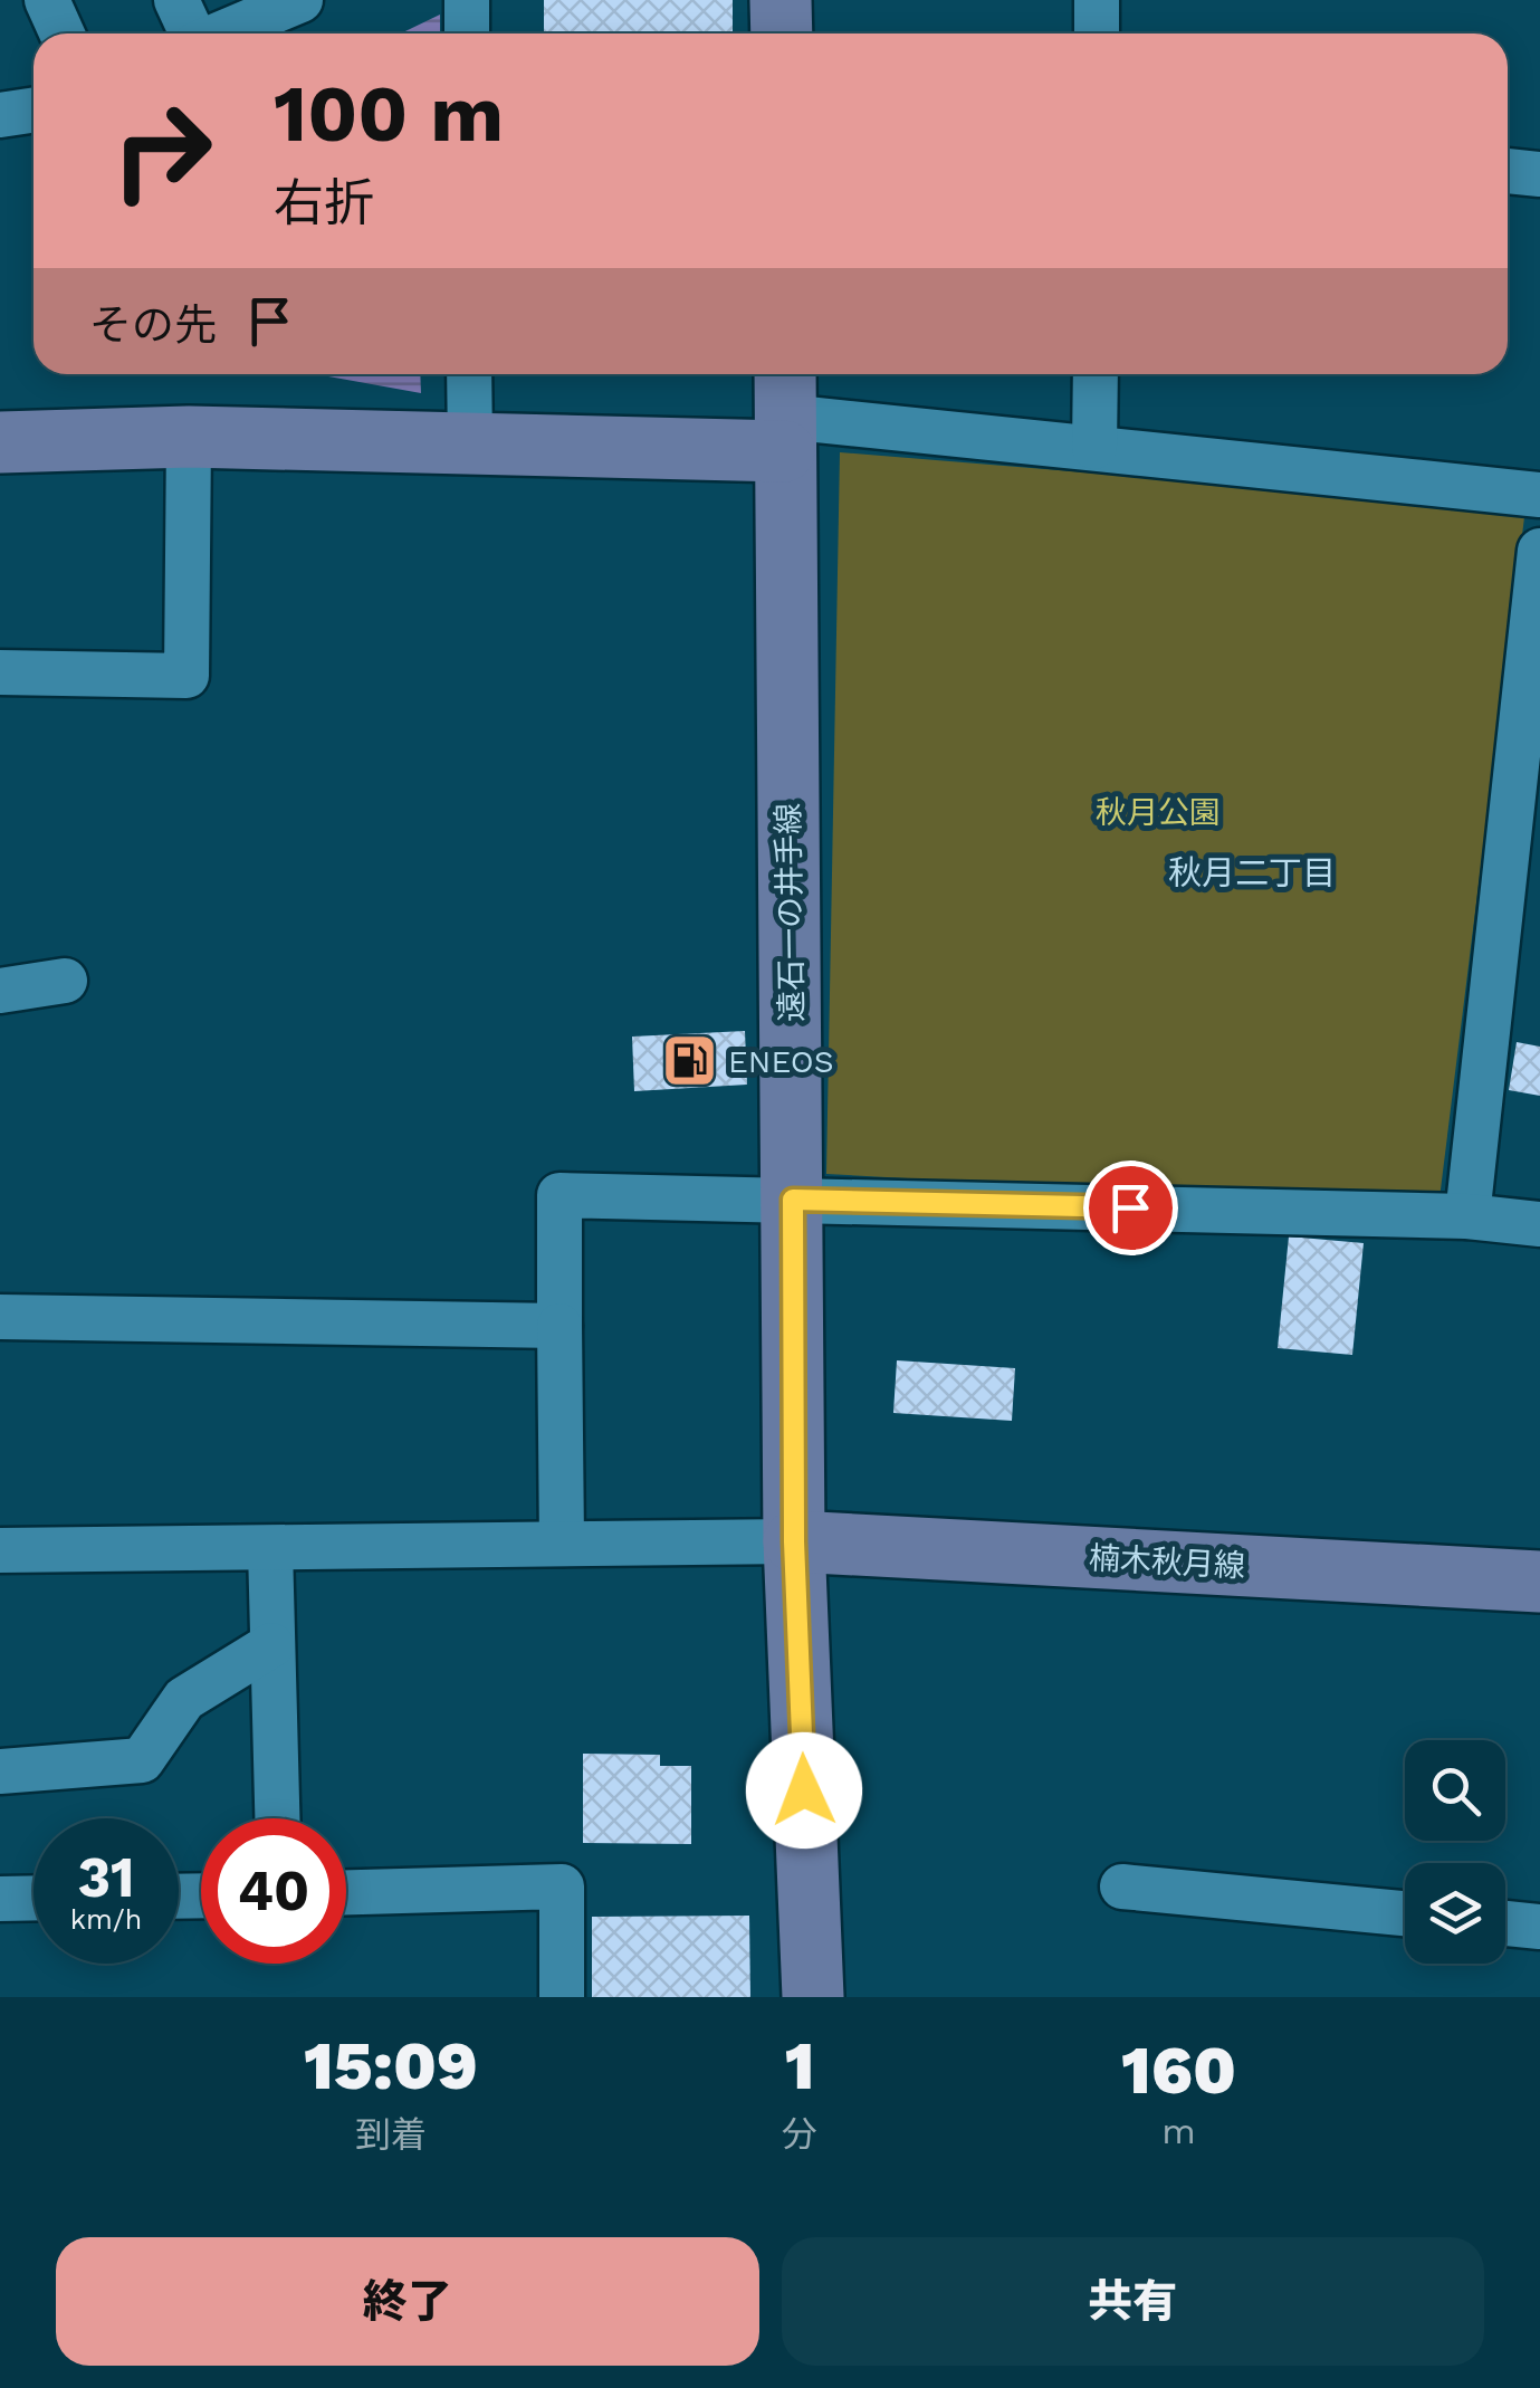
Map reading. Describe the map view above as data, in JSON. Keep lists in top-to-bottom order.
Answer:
{
  "streets": {
    "street": ["遠石一の井手線", "楠木秋月線"]
  },
  "crossings": [
    ["遠石一の井手線", "楠木秋月線"]
  ],
  "districts": ["秋月二丁目"],
  "parks": ["秋月公園"],
  "places": {
    "fuel station": ["ENEOS"]
  },
  "page": {
    "turn": ["100 m", "右折"],
    "then": "その先",
    "speed": "31 km/h",
    "limit": "40",
    "eta": [
      "15:09",
      "到着",
      "1",
      "分",
      "160",
      "m"
    ],
    "buttons": ["終了", "共有"]
  }
}
